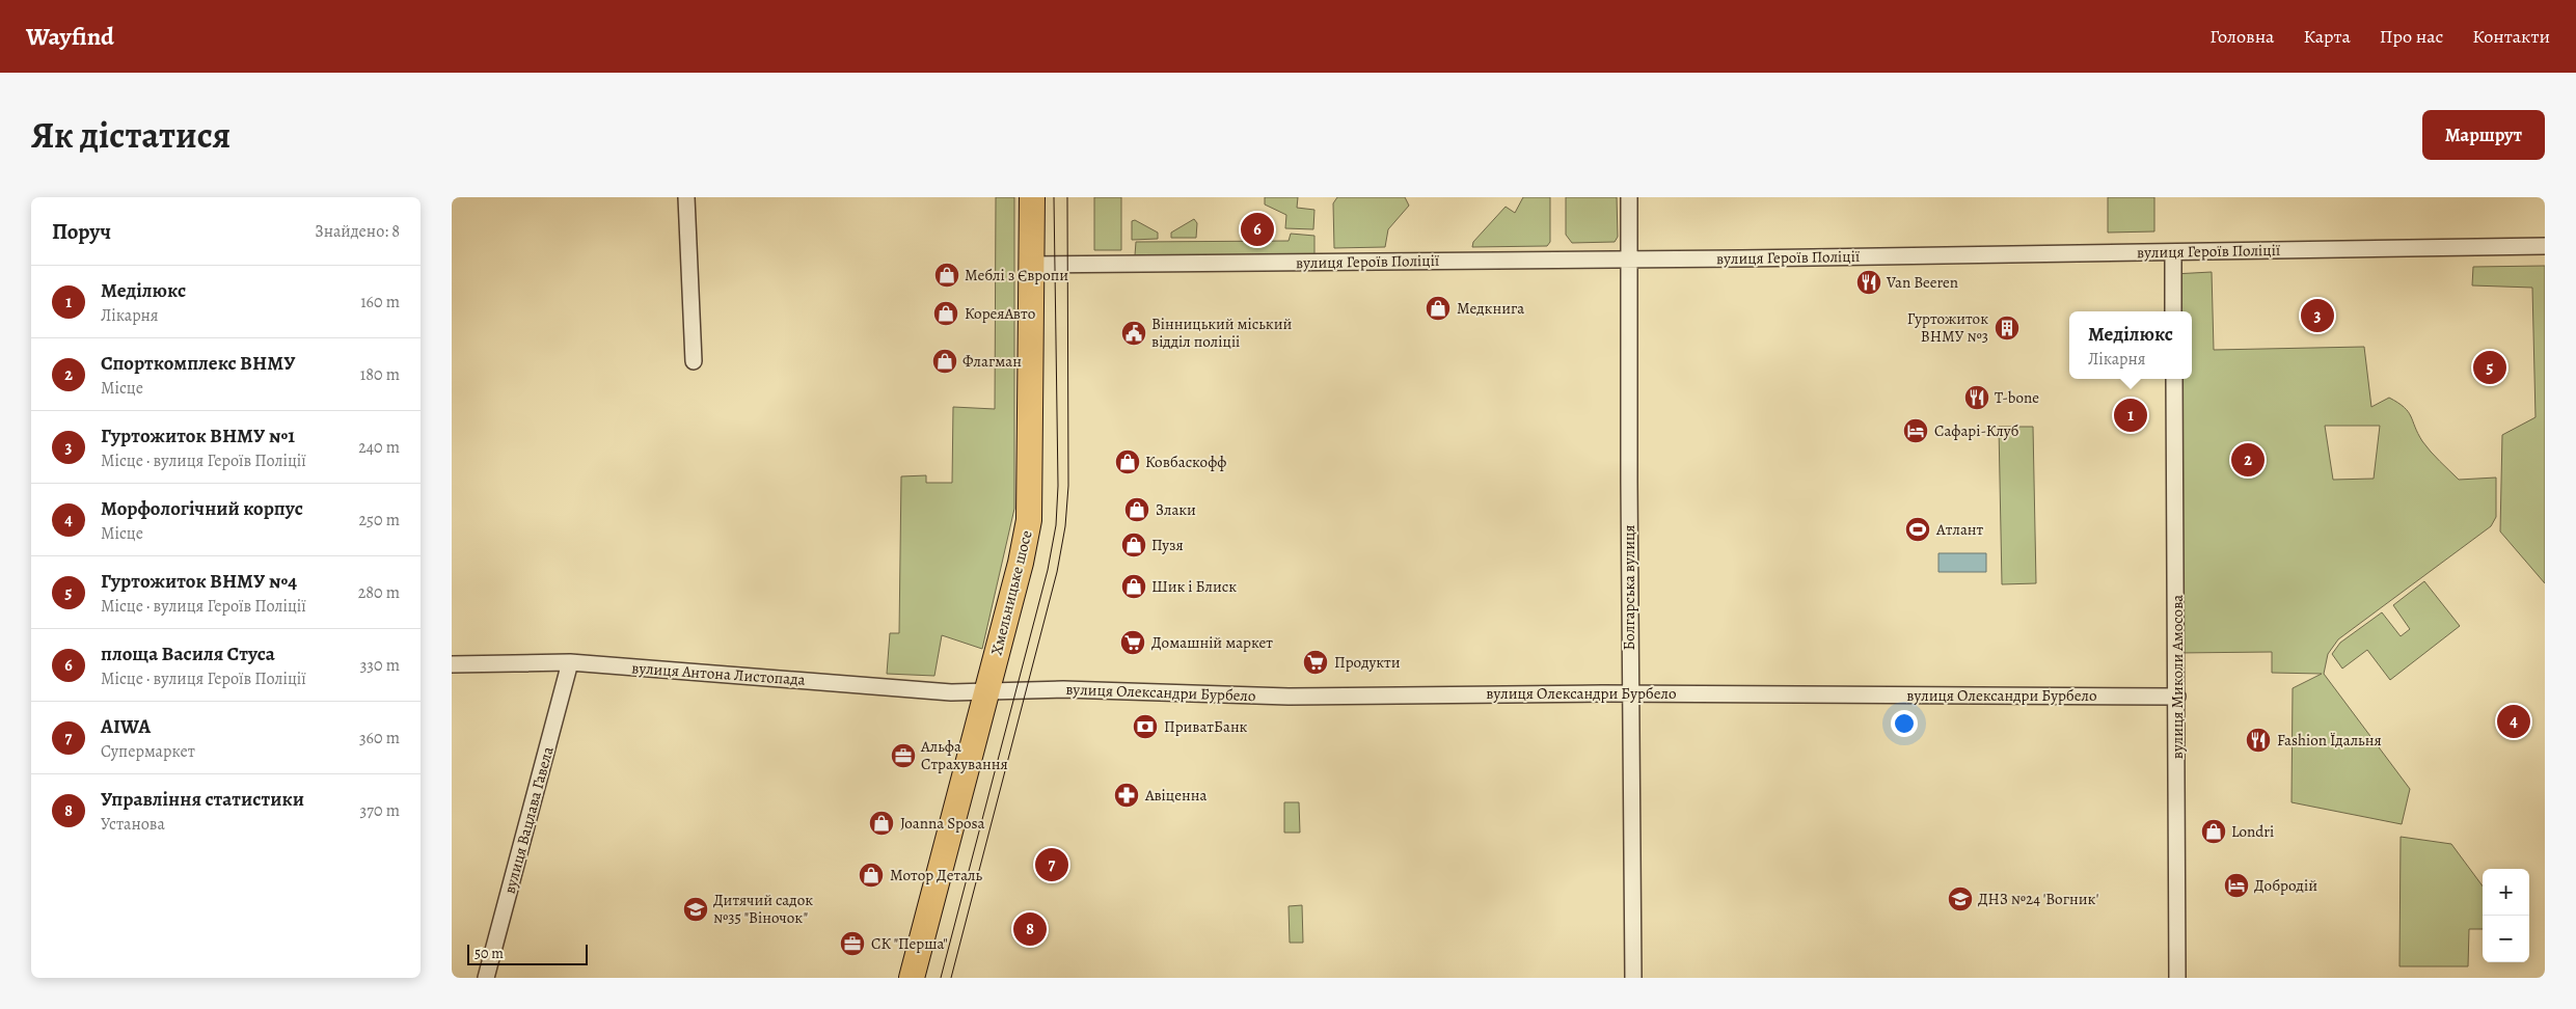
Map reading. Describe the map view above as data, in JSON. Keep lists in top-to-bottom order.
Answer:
{
  "streets": {
    "main road": ["Хмельницьке шосе"],
    "street": [
      "вулиця Героїв Поліції",
      "Болгарська вулиця",
      "вулиця Антона Листопада",
      "вулиця Миколи Амосова",
      "вулиця Олександри Бурбело",
      "вулиця Вацлава Гавела"
    ]
  },
  "crossings": [
    ["вулиця Героїв Поліції", "Болгарська вулиця"],
    ["вулиця Героїв Поліції", "Хмельницьке шосе"],
    ["Болгарська вулиця", "вулиця Олександри Бурбело"],
    ["Хмельницьке шосе", "вулиця Антона Листопада"],
    ["Хмельницьке шосе", "вулиця Олександри Бурбело"],
    ["вулиця Антона Листопада", "вулиця Олександри Бурбело"],
    ["вулиця Антона Листопада", "вулиця Вацлава Гавела"],
    ["вулиця Миколи Амосова", "вулиця Олександри Бурбело"]
  ],
  "places": {
    "shop": [
      "Меблі з Європи",
      "Медкнига",
      "КореяАвто",
      "Флагман",
      "Ковбаскофф",
      "Злаки",
      "Пузя",
      "Шик і Блиск",
      "Joanna Sposa",
      "Londri",
      "Мотор Деталь"
    ],
    "restaurant": ["Van Beeren", "T-bone", "Fashion Їдальня"],
    "building": ["Гуртожиток ВНМУ №3"],
    "public building": ["Вінницький міський відділ поліціі"],
    "hotel": ["Сафарі-Клуб", "Добродій"],
    "sports": ["Атлант"],
    "supermarket": ["Домашній маркет", "Продукти"],
    "bank": ["ПриватБанк"],
    "office": ["Альфа Страхування", "СК \"Перша\""],
    "pharmacy": ["Авіценна"],
    "school or university": ["ДНЗ №24 'Вогник'", "Дитячий садок №35 \"Віночок\""]
  },
  "scale_bar": "50 m",
  "page": {
    "header": "Wayfind",
    "nav": [
      "Головна",
      "Карта",
      "Про нас",
      "Контакти"
    ],
    "title": "Як дістатися",
    "buttons": "Маршрут",
    "heading": ["Поруч", "Знайдено: 8"],
    "pins": [
      "6",
      "3",
      "5",
      "1",
      "2",
      "4",
      "7",
      "8"
    ],
    "list": [
      {
        "mark": "1",
        "name": "Меділюкс",
        "note": "Лікарня",
        "value": "160 m"
      },
      {
        "mark": "2",
        "name": "Спорткомплекс ВНМУ",
        "note": "Місце",
        "value": "180 m"
      },
      {
        "mark": "3",
        "name": "Гуртожиток ВНМУ №1",
        "note": "Місце · вулиця Героїв Поліції",
        "value": "240 m"
      },
      {
        "mark": "4",
        "name": "Морфологічний корпус",
        "note": "Місце",
        "value": "250 m"
      },
      {
        "mark": "5",
        "name": "Гуртожиток ВНМУ №4",
        "note": "Місце · вулиця Героїв Поліції",
        "value": "280 m"
      },
      {
        "mark": "6",
        "name": "площа Василя Стуса",
        "note": "Місце · вулиця Героїв Поліції",
        "value": "330 m"
      },
      {
        "mark": "7",
        "name": "AIWA",
        "note": "Супермаркет",
        "value": "360 m"
      },
      {
        "mark": "8",
        "name": "Управління статистики",
        "note": "Установа",
        "value": "370 m"
      }
    ],
    "popup": ["Меділюкс", "Лікарня"],
    "map_buttons": ["+", "−"],
    "scale": "50 m"
  }
}
